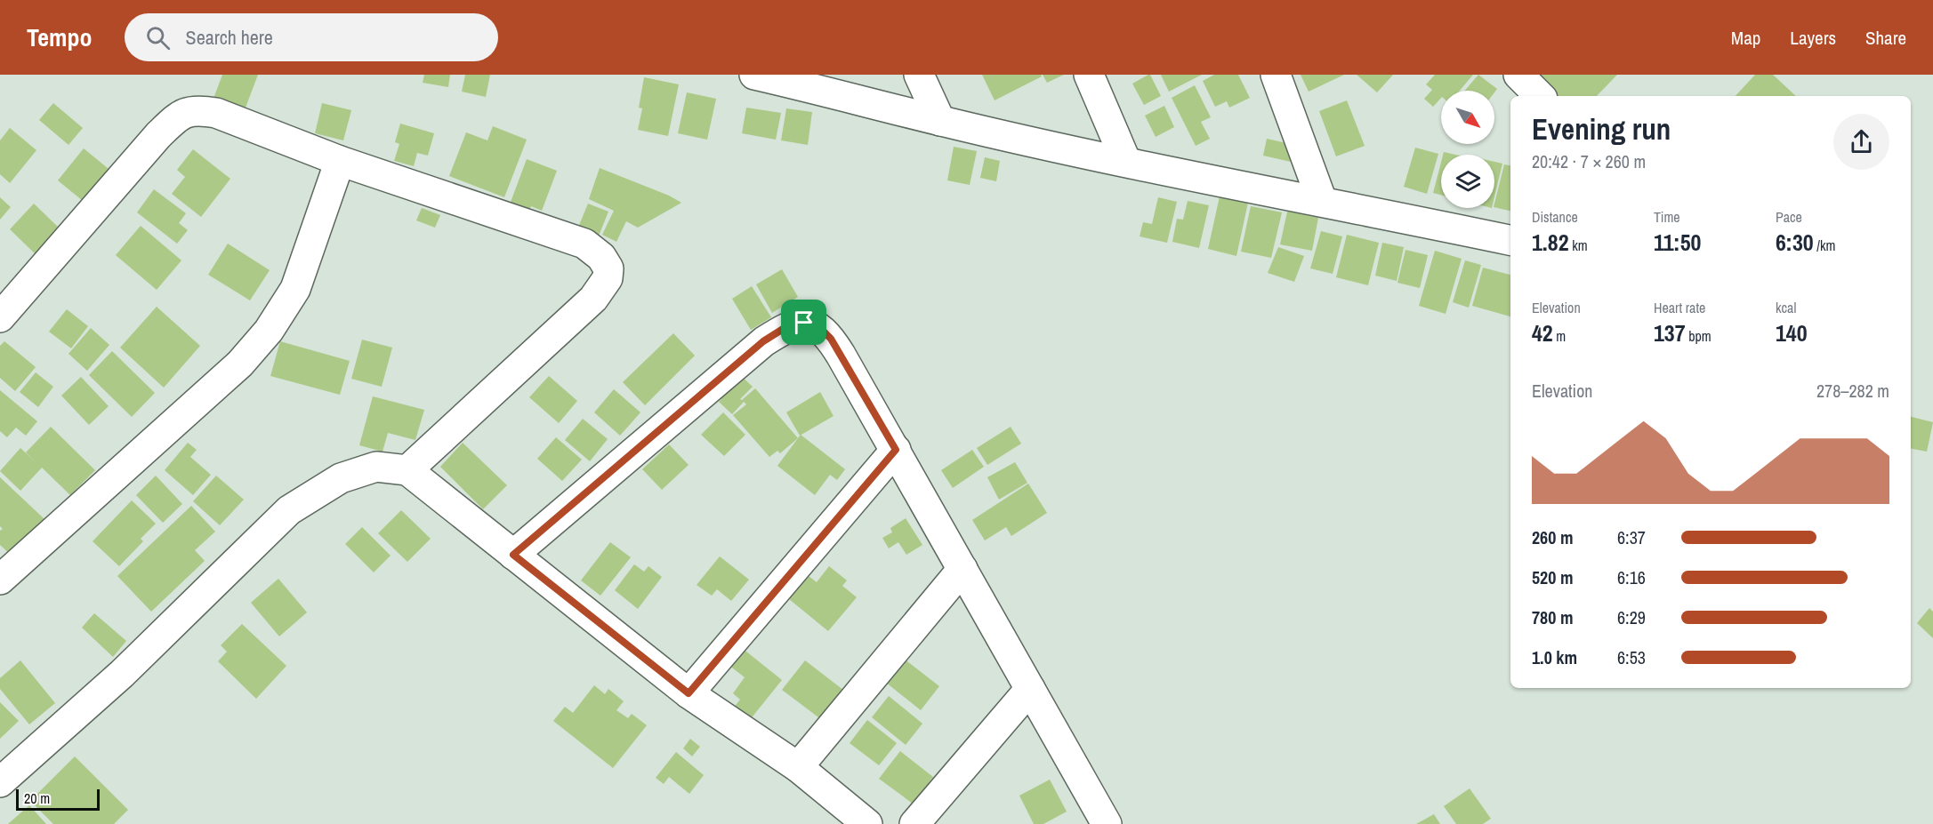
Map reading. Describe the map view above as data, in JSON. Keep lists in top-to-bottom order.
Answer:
{
  "scale_bar": "20 m",
  "north": "bottom right",
  "page": {
    "header": "Tempo",
    "search": "Search here",
    "nav": ["Map", "Layers", "Share"],
    "heading": ["Evening run", "20:42 · 7 × 260 m"],
    "stats": [
      ["Distance", "1.82 km"],
      ["Time", "11:50"],
      ["Pace", "6:30 /km"],
      ["Elevation", "42 m"],
      ["Heart rate", "137 bpm"],
      ["kcal", "140"]
    ],
    "chart": ["Elevation", "278–282 m"],
    "list": [
      {
        "name": "260 m",
        "note": "6:37"
      },
      {
        "name": "520 m",
        "note": "6:16"
      },
      {
        "name": "780 m",
        "note": "6:29"
      },
      {
        "name": "1.0 km",
        "note": "6:53"
      }
    ],
    "scale": "20 m"
  }
}
